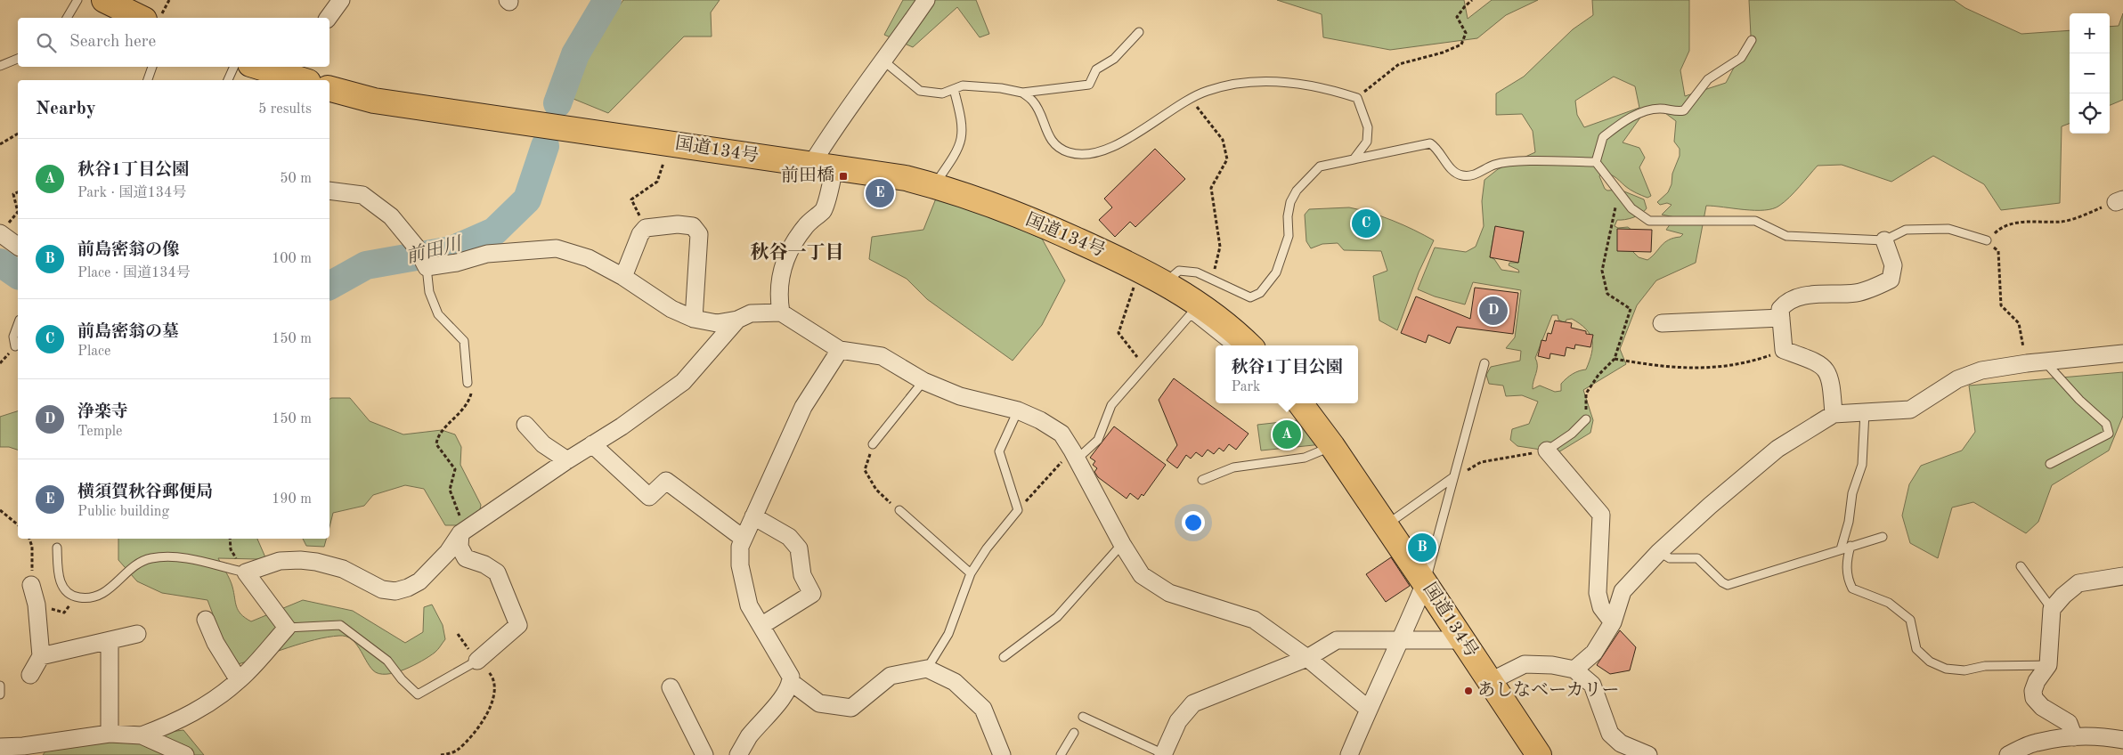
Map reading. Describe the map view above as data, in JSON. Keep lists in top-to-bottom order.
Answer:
{
  "streets": {
    "highway": ["国道134号"]
  },
  "districts": ["秋谷一丁目"],
  "water": ["前田川"],
  "places": {
    "transit": ["前田橋"],
    "other": ["あしなベーカリー"]
  },
  "page": {
    "map_buttons": ["+", "−"],
    "search": "Search here",
    "heading": ["Nearby", "5 results"],
    "list": [
      {
        "mark": "A",
        "name": "秋谷1丁目公園",
        "note": "Park · 国道134号",
        "value": "50 m"
      },
      {
        "mark": "B",
        "name": "前島密翁の像",
        "note": "Place · 国道134号",
        "value": "100 m"
      },
      {
        "mark": "C",
        "name": "前島密翁の墓",
        "note": "Place",
        "value": "150 m"
      },
      {
        "mark": "D",
        "name": "浄楽寺",
        "note": "Temple",
        "value": "150 m"
      },
      {
        "mark": "E",
        "name": "横須賀秋谷郵便局",
        "note": "Public building",
        "value": "190 m"
      }
    ],
    "pins": [
      "E",
      "C",
      "D",
      "A",
      "B"
    ],
    "popup": ["秋谷1丁目公園", "Park"]
  }
}
